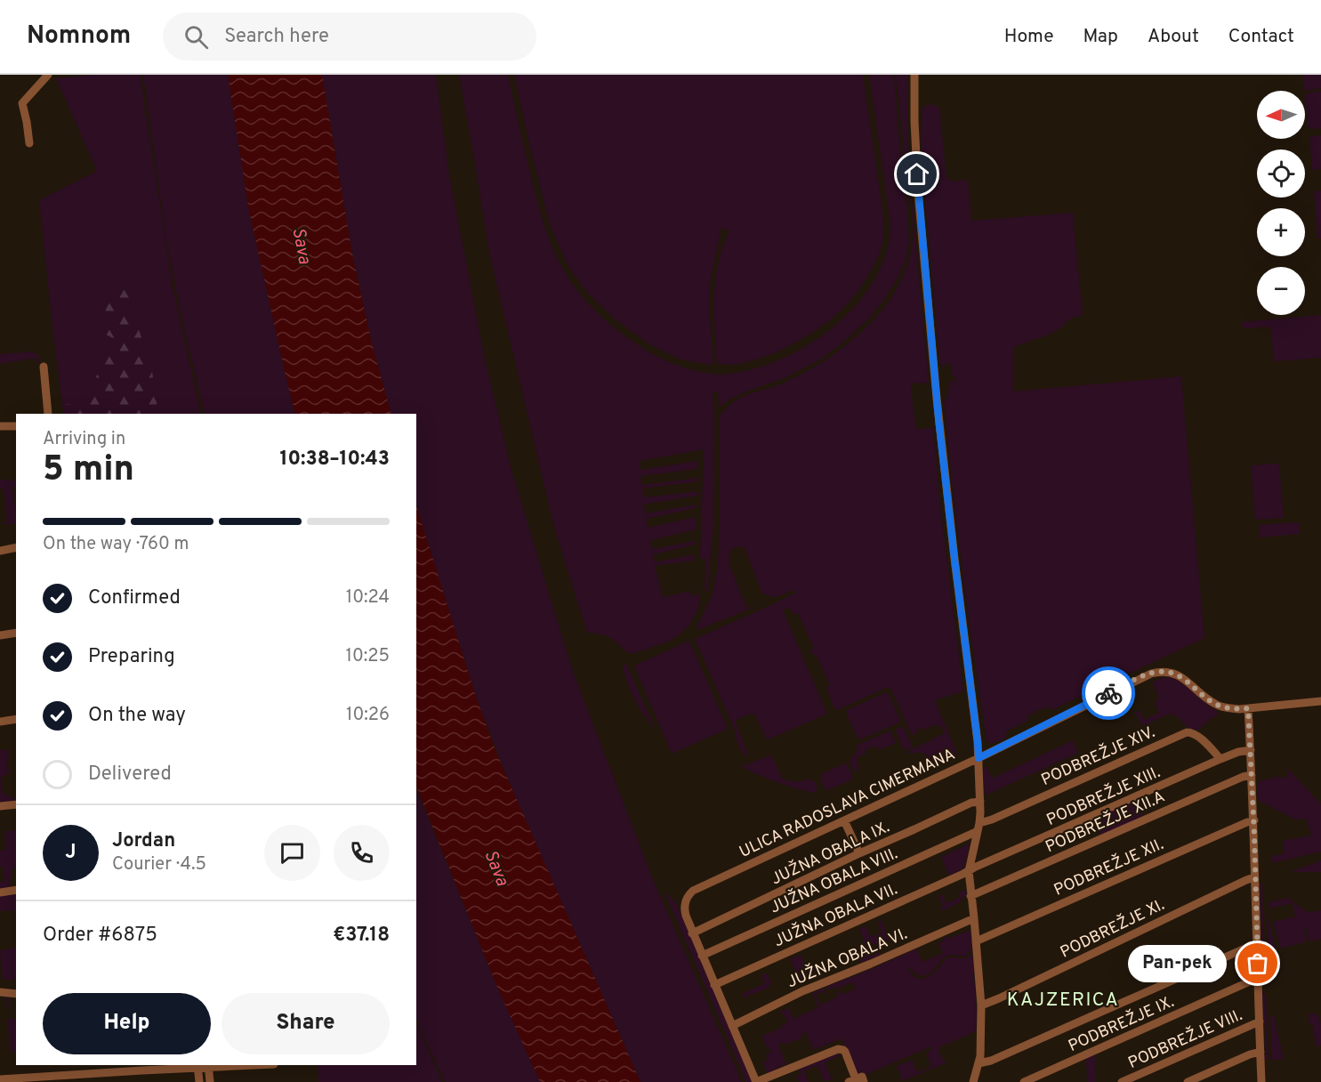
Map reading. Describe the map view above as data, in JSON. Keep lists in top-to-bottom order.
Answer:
{
  "streets": {
    "street": [
      "PODBREŽJE XIV.",
      "PODBREŽJE XIII.",
      "ULICA RADOSLAVA CIMERMANA",
      "PODBREŽJE XII.A",
      "JUŽNA OBALA IX.",
      "PODBREŽJE XII.",
      "JUŽNA OBALA VIII.",
      "JUŽNA OBALA VII.",
      "PODBREŽJE XI.",
      "JUŽNA OBALA VI.",
      "PODBREŽJE IX.",
      "PODBREŽJE VIII."
    ]
  },
  "crossings": [
    ["PODBREŽJE XIV.", "PODBREŽJE XIII."],
    ["PODBREŽJE XIV.", "JUŽNA OBALA VIII."],
    ["PODBREŽJE XIII.", "JUŽNA OBALA VII."],
    ["ULICA RADOSLAVA CIMERMANA", "JUŽNA OBALA IX."],
    ["ULICA RADOSLAVA CIMERMANA", "JUŽNA OBALA VIII."],
    ["ULICA RADOSLAVA CIMERMANA", "JUŽNA OBALA VII."],
    ["ULICA RADOSLAVA CIMERMANA", "JUŽNA OBALA VI."]
  ],
  "districts": ["KAJZERICA"],
  "water": ["Sava"],
  "places": ["Pan-pek"],
  "north": "left",
  "page": {
    "header": "Nomnom",
    "search": "Search here",
    "nav": [
      "Home",
      "Map",
      "About",
      "Contact"
    ],
    "map_buttons": ["+", "−"],
    "heading": ["5 min", "Arriving in", "10:38–10:43"],
    "panel": [
      "Jordan",
      "Courier · 4.5",
      "Order #6875",
      "€37.18"
    ],
    "bar": "On the way · 760 m",
    "list": [
      ["Confirmed", "10:24"],
      ["Preparing", "10:25"],
      ["On the way", "10:26"],
      "Delivered"
    ],
    "round": "J",
    "bubble": "Pan-pek",
    "buttons": ["Help", "Share"]
  }
}
